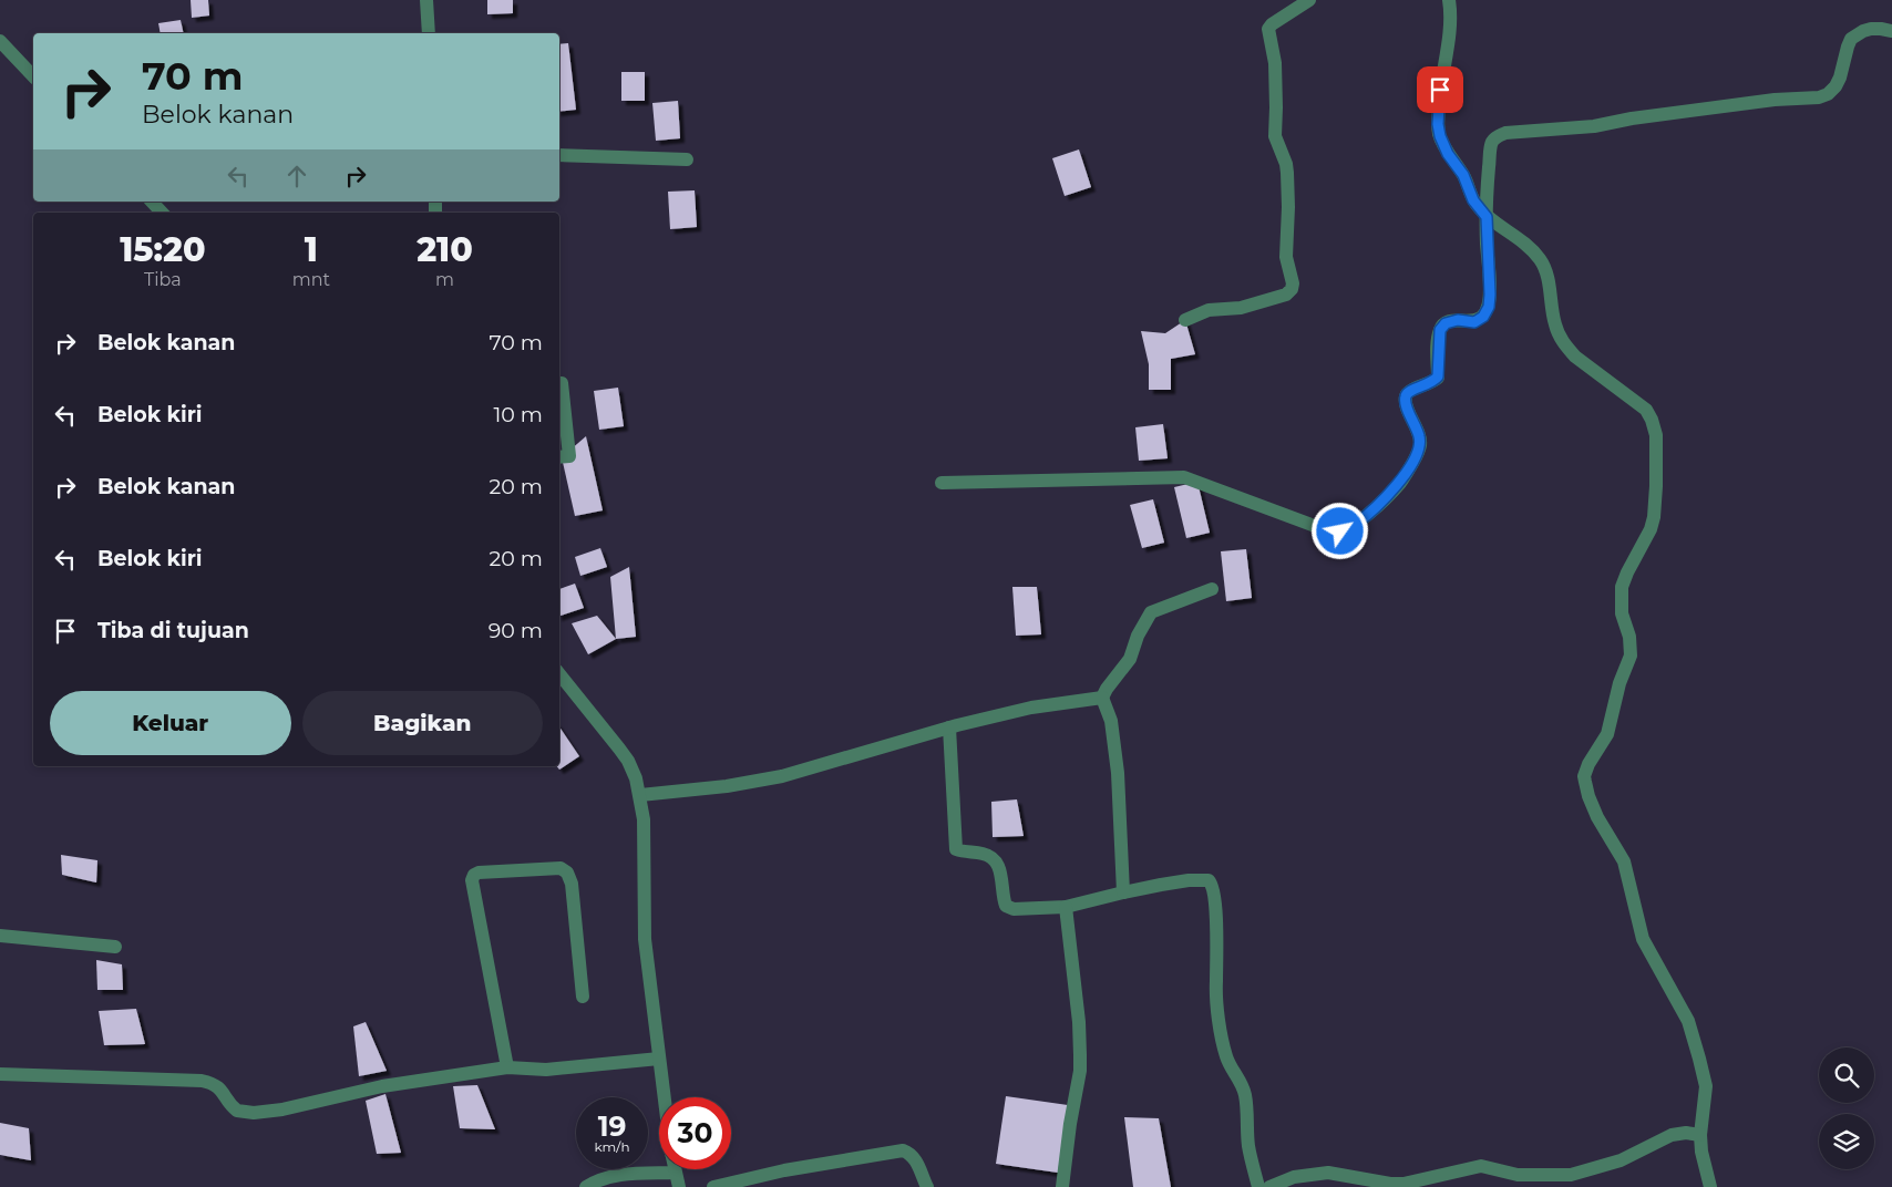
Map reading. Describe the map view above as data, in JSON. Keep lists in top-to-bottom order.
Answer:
{
  "page": {
    "turn": ["70 m", "Belok kanan"],
    "eta": [
      "15:20",
      "Tiba",
      "1",
      "mnt",
      "210",
      "m"
    ],
    "list": [
      {
        "name": "Belok kanan",
        "value": "70 m"
      },
      {
        "name": "Belok kiri",
        "value": "10 m"
      },
      {
        "name": "Belok kanan",
        "value": "20 m"
      },
      {
        "name": "Belok kiri",
        "value": "20 m"
      },
      {
        "name": "Tiba di tujuan",
        "value": "90 m"
      }
    ],
    "buttons": ["Keluar", "Bagikan"],
    "speed": "19 km/h",
    "limit": "30"
  }
}
